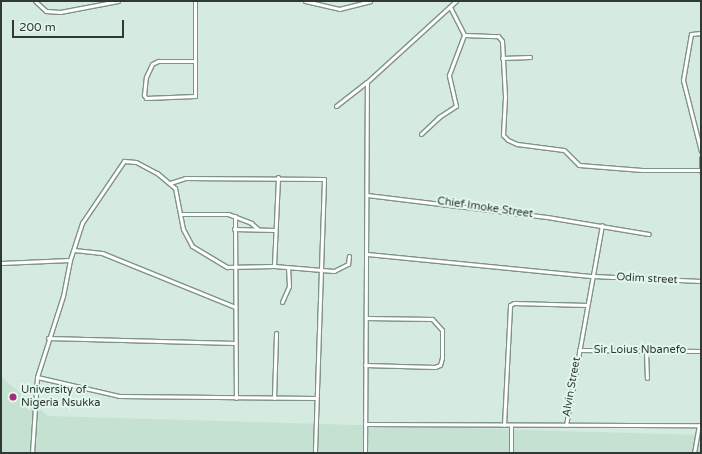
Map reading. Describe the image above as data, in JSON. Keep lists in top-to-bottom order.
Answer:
{
  "streets": {
    "street": [
      "Chief Imoke Street",
      "Odim street",
      "Sir Loius Nbanefo",
      "Alvin Street"
    ]
  },
  "crossings": [
    ["Chief Imoke Street", "Alvin Street"],
    ["Odim street", "Alvin Street"],
    ["Sir Loius Nbanefo", "Alvin Street"]
  ],
  "places": ["University of Nigeria Nsukka"],
  "scale_bar": "200 m"
}
